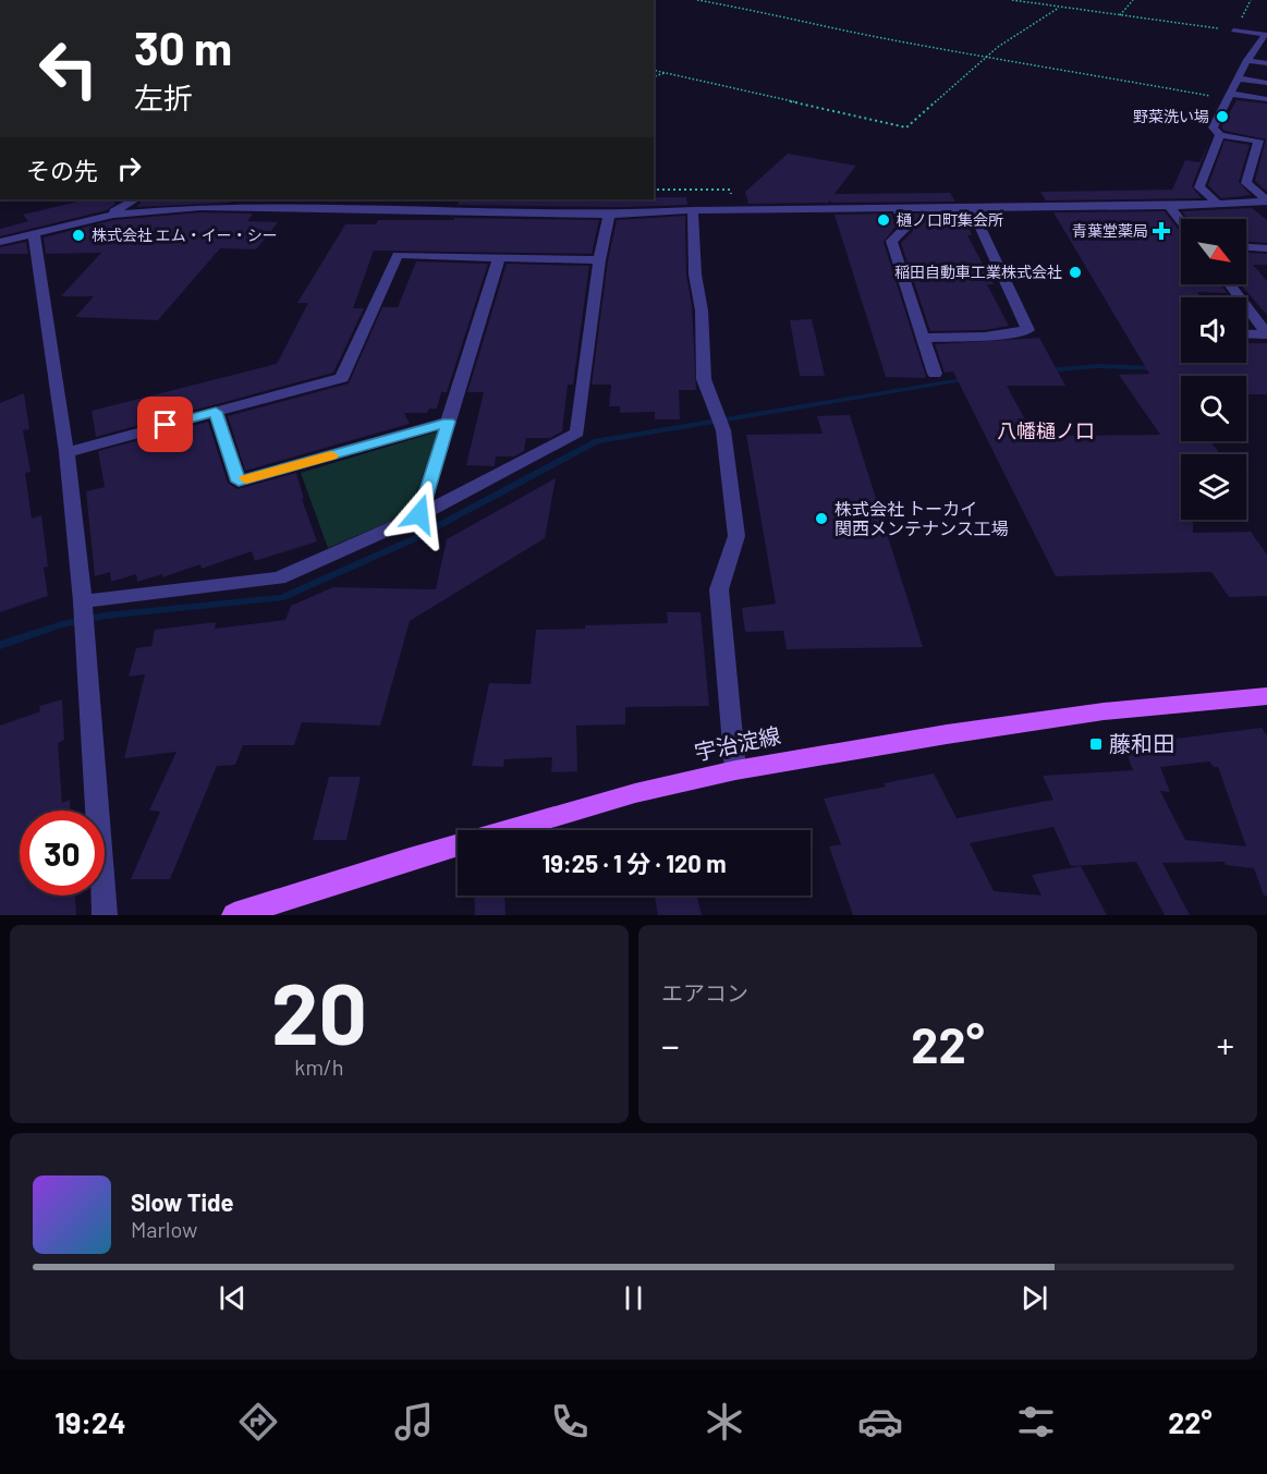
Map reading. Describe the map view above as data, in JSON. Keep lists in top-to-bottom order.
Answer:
{
  "streets": {
    "main road": ["宇治淀線"]
  },
  "districts": ["八幡樋ノ口"],
  "places": {
    "other": [
      "野菜洗い場",
      "樋ノ口町集会所",
      "株式会社 エム・イー・シー",
      "稲田自動車工業株式会社",
      "株式会社 トーカイ 関西メンテナンス工場"
    ],
    "health": ["青葉堂薬局"],
    "transit": ["藤和田"]
  },
  "north": "bottom right",
  "page": {
    "turn": ["30 m", "左折"],
    "then": "その先",
    "limit": "30",
    "trip": "19:25 · 1 分 · 120 m",
    "tile": [
      ["20", "km/h"],
      "エアコン"
    ],
    "heat": ["−", "22°", "+"],
    "song": ["Slow Tide", "Marlow"],
    "tabs": ["19:24", "22°"]
  }
}
